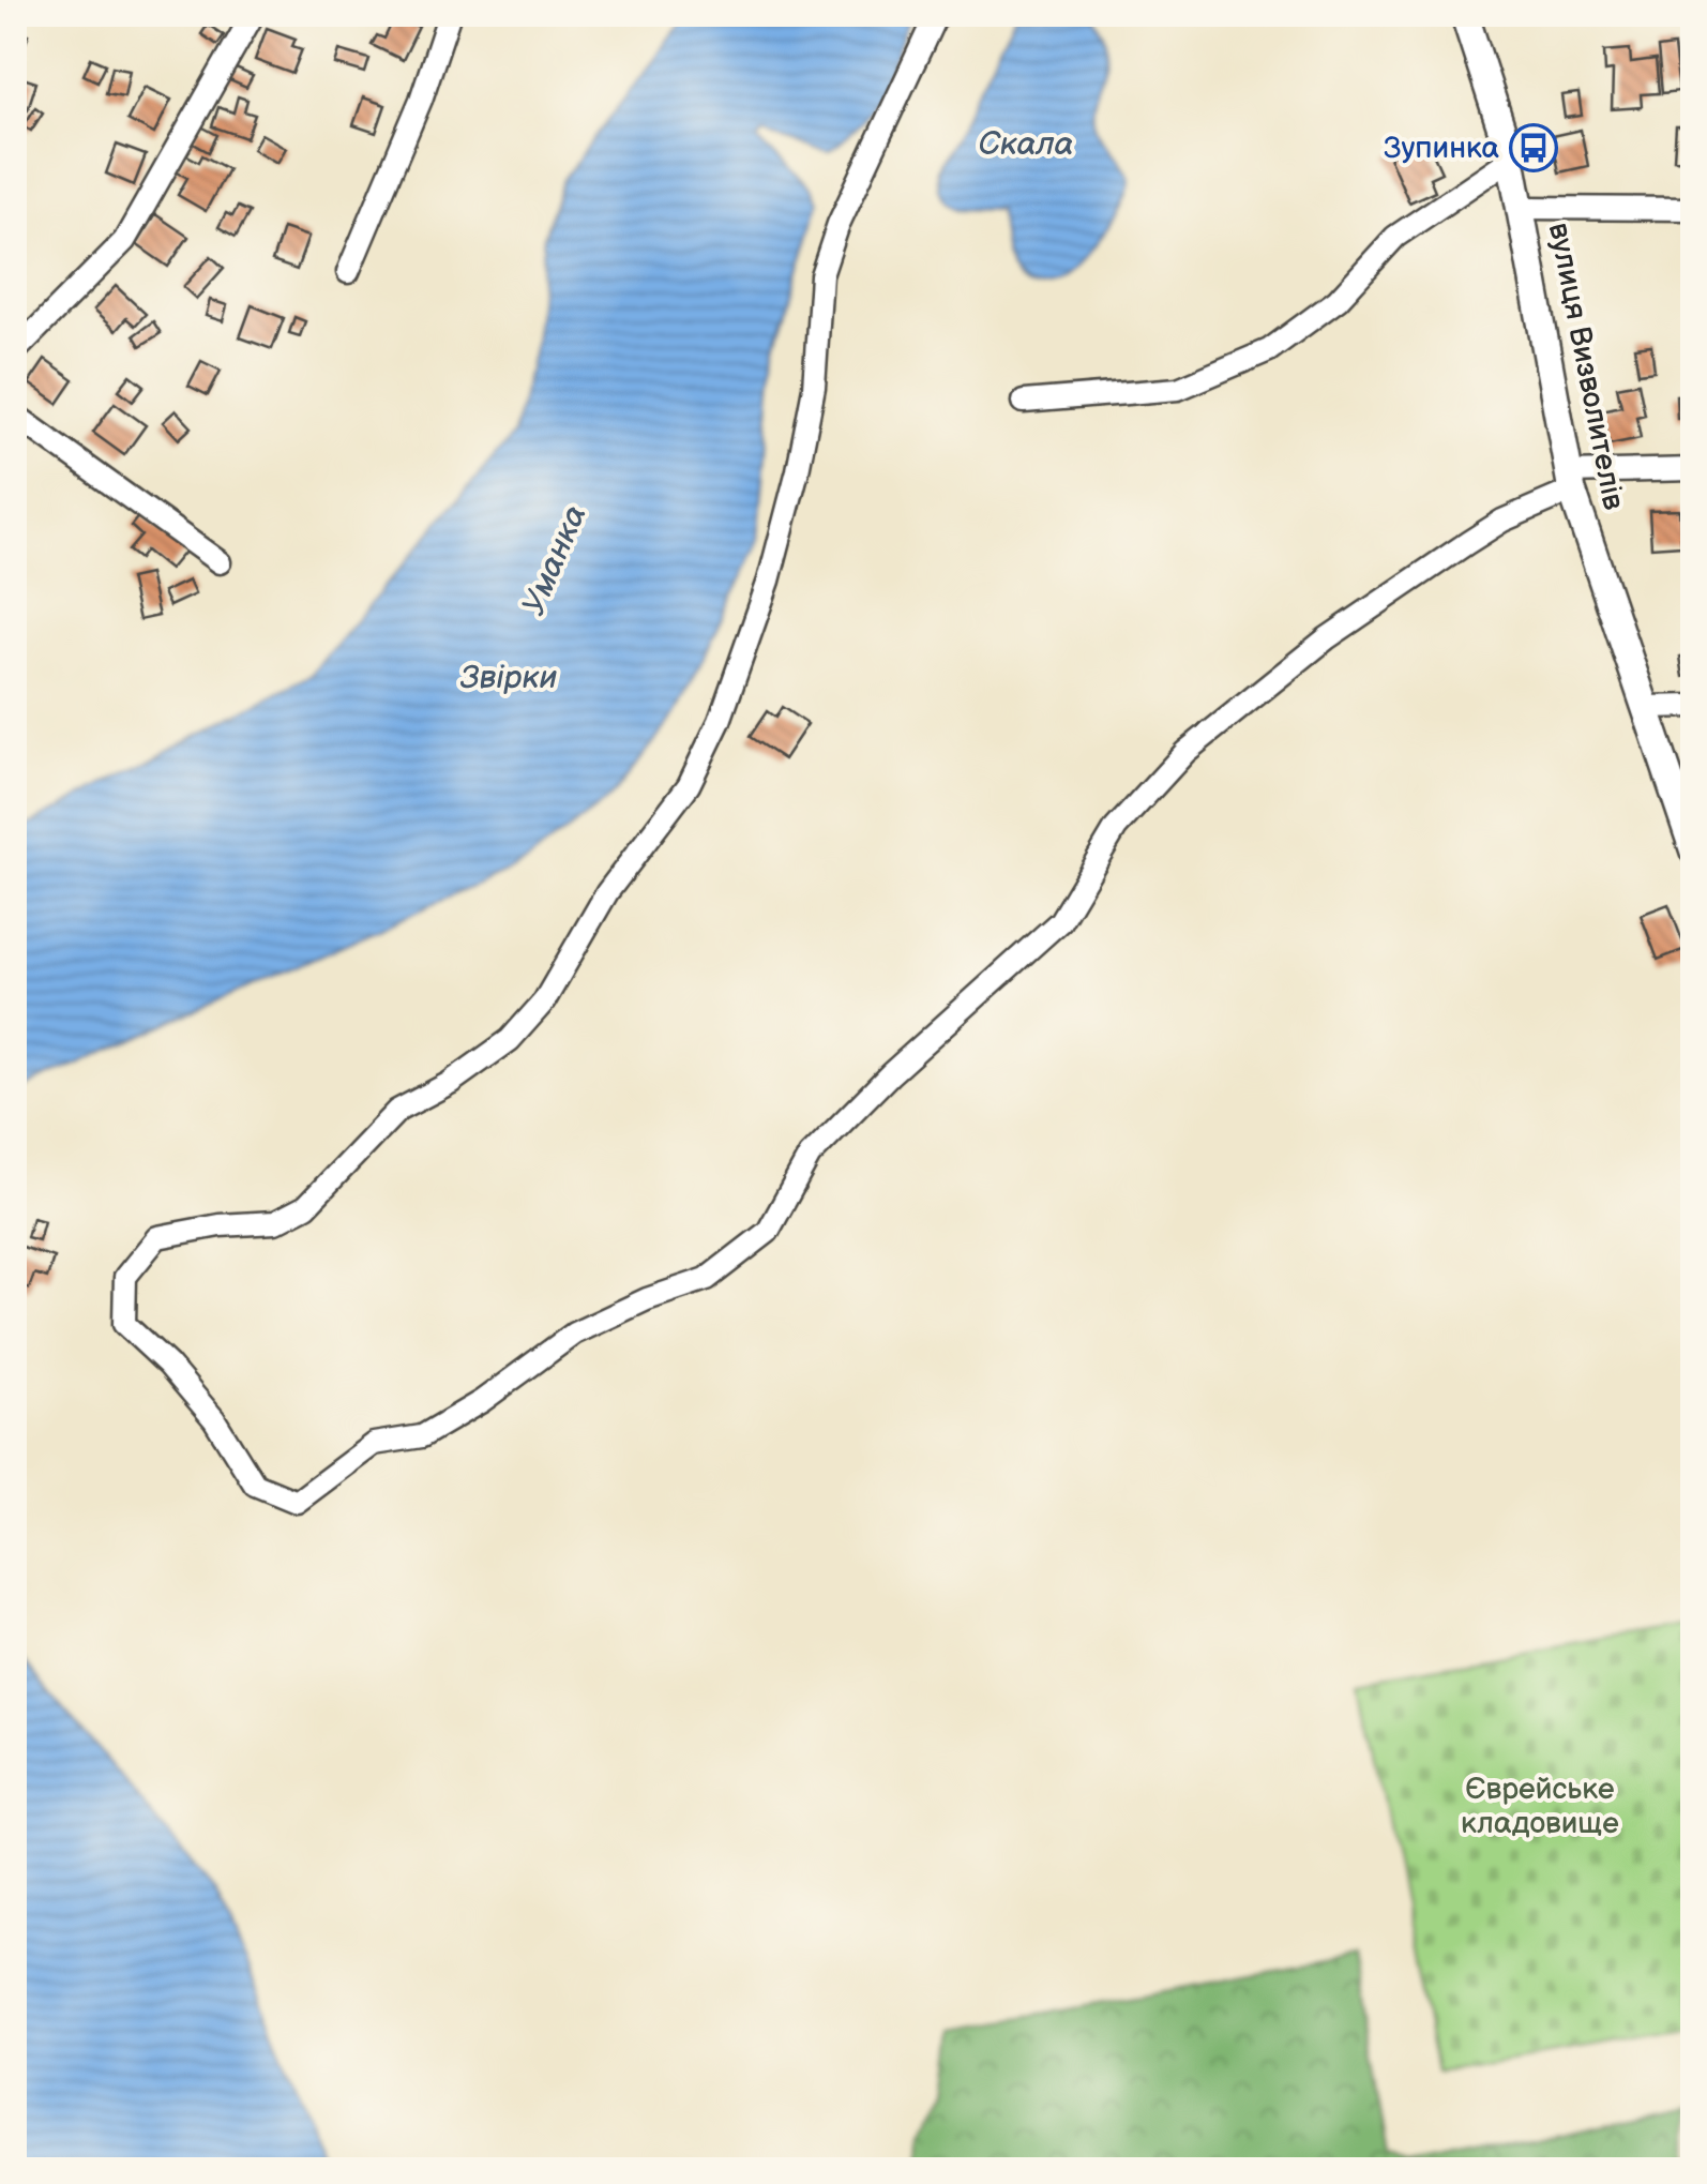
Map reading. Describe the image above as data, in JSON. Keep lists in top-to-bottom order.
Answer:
{
  "streets": {
    "main road": ["вулиця Визволителів"]
  },
  "water": ["Скала", "Уманка", "Звірки"],
  "parks": ["Єврейське кладовище"],
  "places": {
    "bus stop": ["Зупинка"]
  }
}
